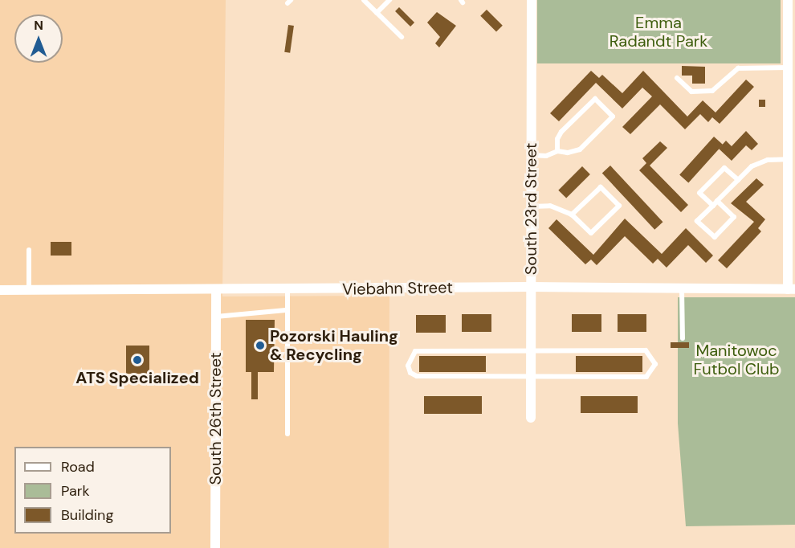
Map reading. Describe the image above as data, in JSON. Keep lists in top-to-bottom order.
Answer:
{
  "streets": {
    "street": ["South 23rd Street", "Viebahn Street", "South 26th Street"]
  },
  "crossings": [
    ["South 23rd Street", "Viebahn Street"],
    ["Viebahn Street", "South 26th Street"]
  ],
  "parks": ["Emma Radandt Park", "Manitowoc Futbol Club"],
  "places": ["Pozorski Hauling & Recycling", "ATS Specialized"],
  "legend": ["Road", "Park", "Building"],
  "north": "top"
}
